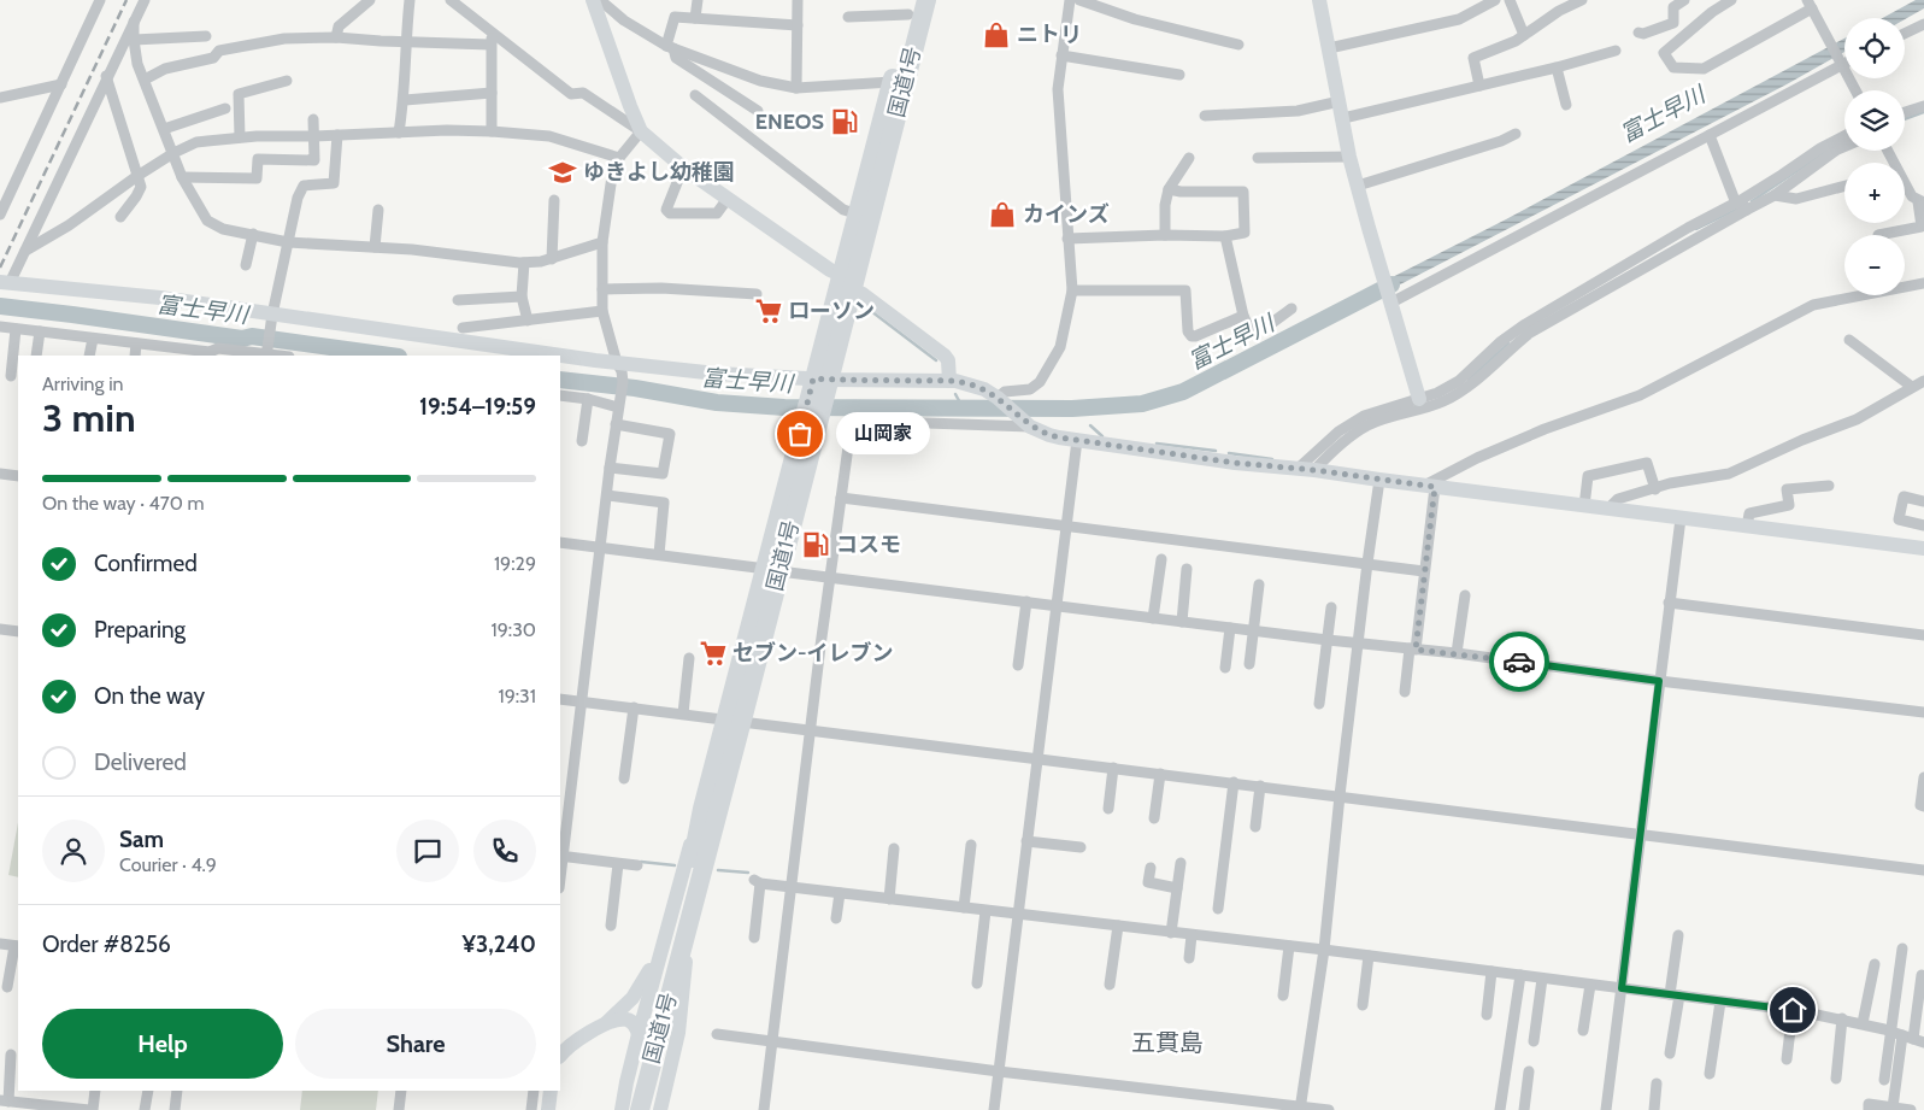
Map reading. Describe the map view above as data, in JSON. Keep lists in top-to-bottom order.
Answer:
{
  "streets": {
    "highway": ["国道1号"]
  },
  "districts": ["五貫島"],
  "water": ["富士早川"],
  "places": {
    "shop": ["ニトリ", "カインズ"],
    "fuel station": ["ENEOS", "コスモ"],
    "school or university": ["ゆきよし幼稚園"],
    "supermarket": ["ローソン", "セブン-イレブン"],
    "other": ["山岡家"]
  },
  "page": {
    "map_buttons": ["+", "−"],
    "heading": ["3 min", "Arriving in", "19:54–19:59"],
    "panel": [
      "Sam",
      "Courier · 4.9",
      "Order #8256",
      "¥3,240"
    ],
    "bubble": "山岡家",
    "bar": "On the way · 470 m",
    "list": [
      ["Confirmed", "19:29"],
      ["Preparing", "19:30"],
      ["On the way", "19:31"],
      "Delivered"
    ],
    "buttons": ["Help", "Share"]
  }
}
